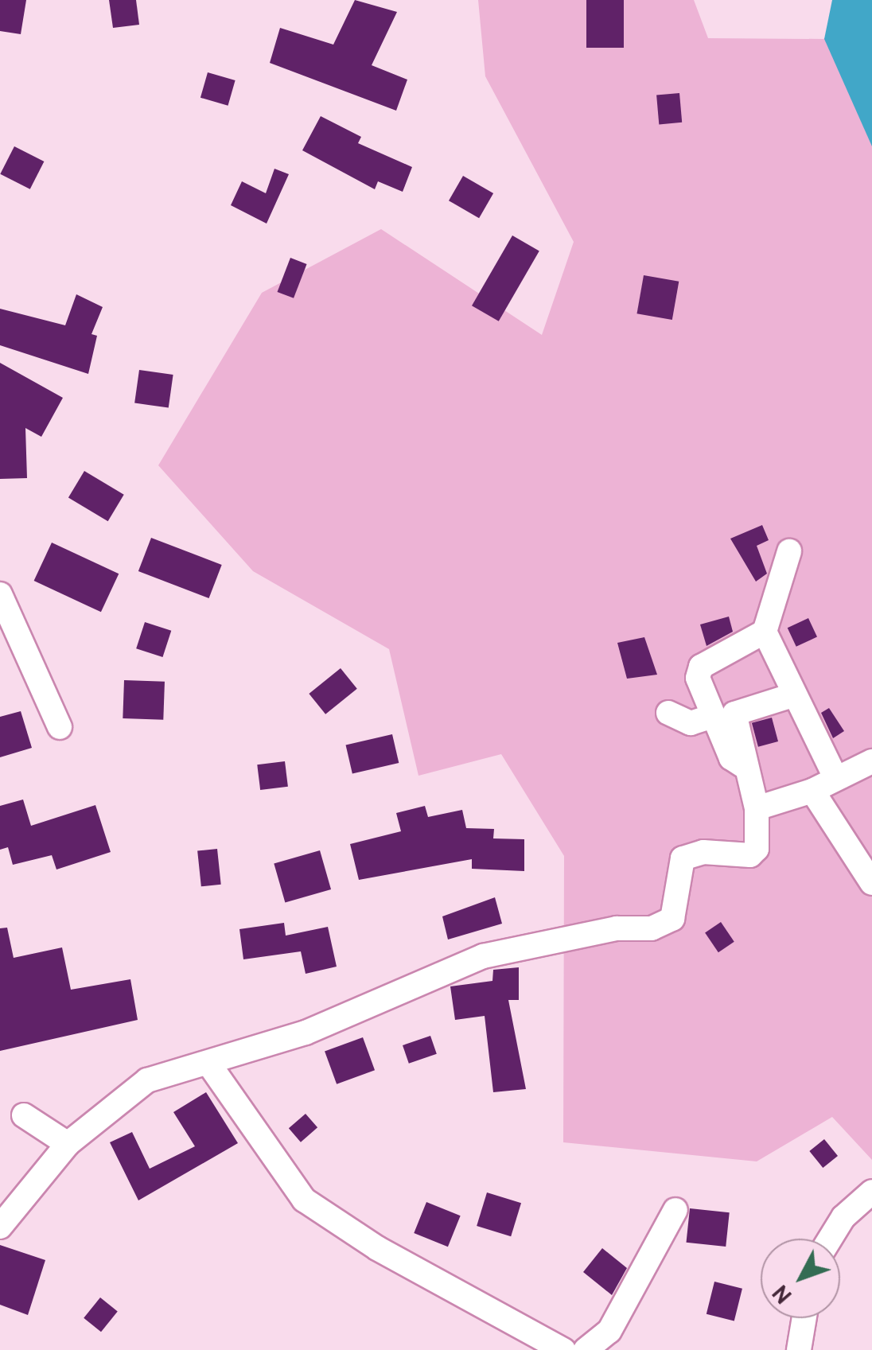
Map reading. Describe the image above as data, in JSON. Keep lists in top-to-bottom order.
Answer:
{
  "north": "bottom left"
}
